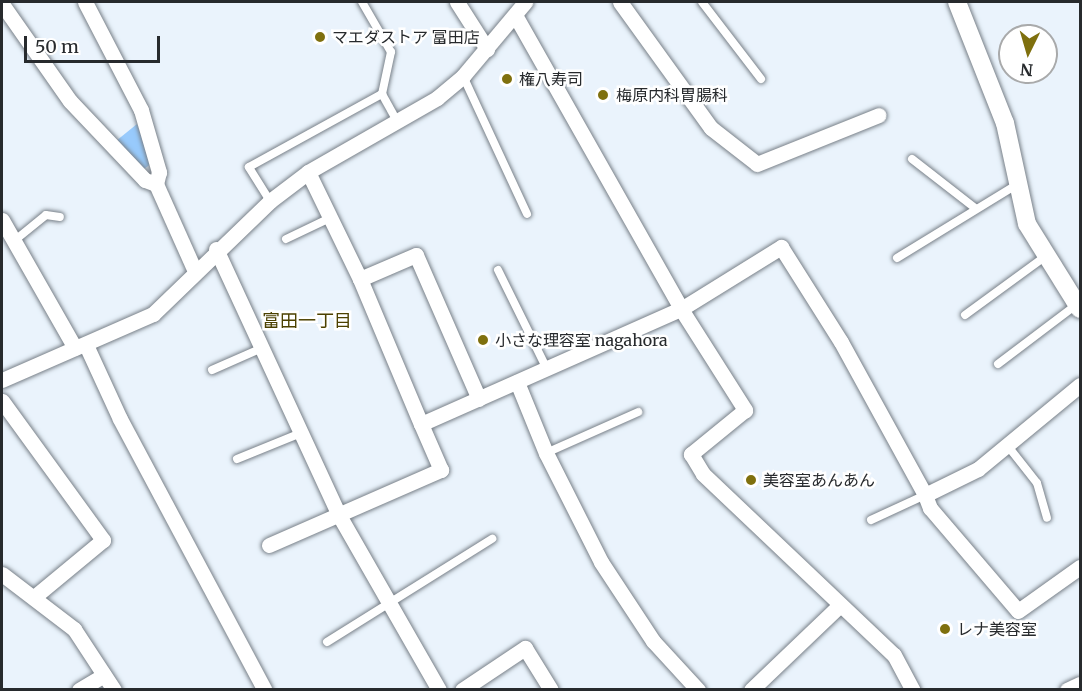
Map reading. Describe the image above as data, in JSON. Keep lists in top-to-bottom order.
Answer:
{
  "districts": ["富田一丁目"],
  "places": [
    "マエダストア 富田店",
    "権八寿司",
    "梅原内科胃腸科",
    "小さな理容室 nagahora",
    "美容室あんあん",
    "レナ美容室"
  ],
  "scale_bar": "50 m",
  "north": "bottom"
}
